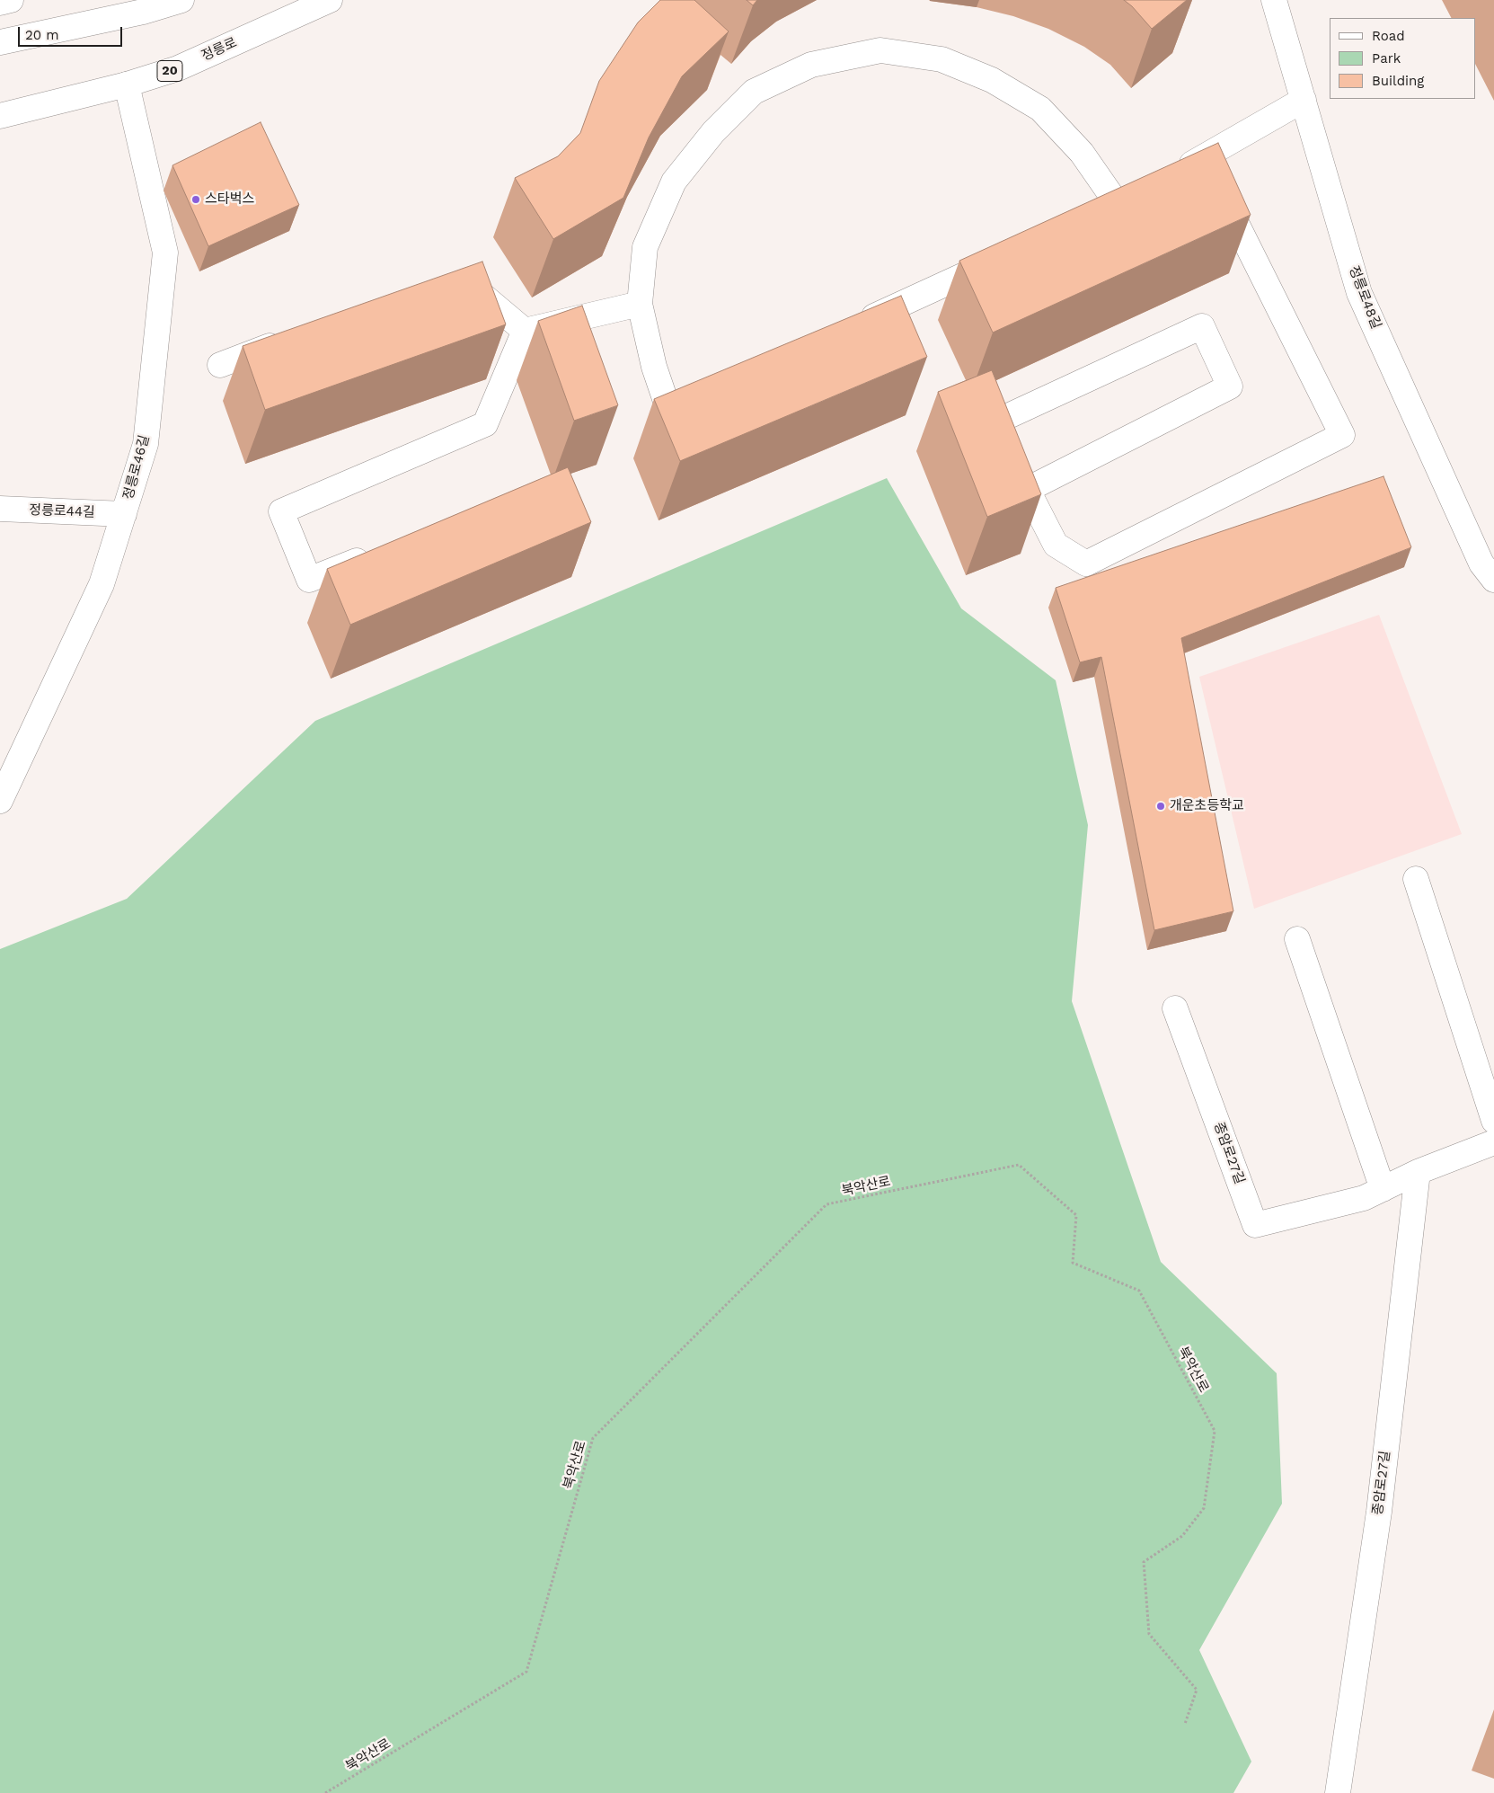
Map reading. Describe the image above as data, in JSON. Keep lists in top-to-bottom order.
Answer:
{
  "streets": {
    "main road": [
      "정릉로",
      "20",
      "정릉로48길",
      "정릉로46길",
      "정릉로44길",
      "종암로27길"
    ],
    "path": ["북악산로"]
  },
  "crossings": [
    ["정릉로", "정릉로46길"],
    ["정릉로46길", "정릉로44길"]
  ],
  "places": ["스타벅스", "개운초등학교"],
  "legend": ["Road", "Park", "Building"],
  "scale_bar": "20 m"
}
